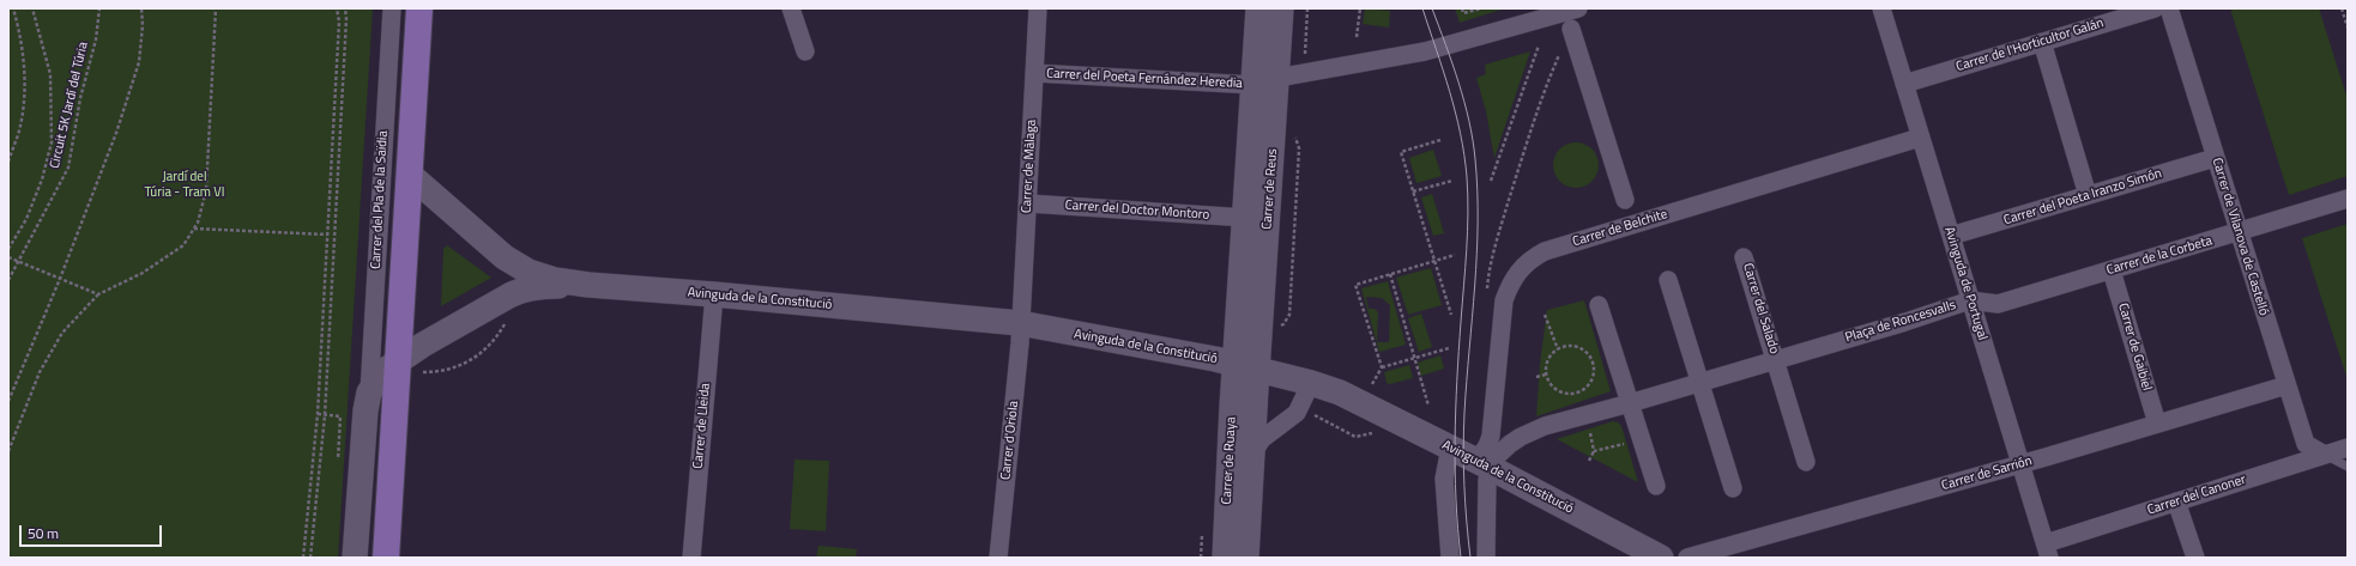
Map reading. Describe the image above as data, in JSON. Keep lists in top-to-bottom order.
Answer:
{
  "streets": {
    "main road": [
      "Carrer de Reus",
      "Carrer del Pla de la Saïdia",
      "Avinguda de la Constitució",
      "Carrer de Ruaya"
    ],
    "street": [
      "Carrer de l'Horticultor Galán",
      "Carrer del Poeta Fernández Heredia",
      "Carrer de Màlaga",
      "Carrer del Poeta Iranzo Simón",
      "Carrer del Doctor Montoro",
      "Carrer de Belchite",
      "Carrer de Vilanova de Castelló",
      "Carrer de la Corbeta",
      "Avinguda de Portugal",
      "Carrer del Salado",
      "Plaça de Roncesvalls",
      "Carrer de Gaibiel",
      "Carrer de Lleida",
      "Carrer d'Oriola",
      "Carrer de Sarrión",
      "Carrer del Canoner"
    ],
    "path": ["Circuit 5K Jardí del Túria"]
  },
  "crossings": [
    ["Carrer de l'Horticultor Galán", "Avinguda de Portugal"],
    ["Carrer del Poeta Fernández Heredia", "Carrer de Màlaga"],
    ["Carrer del Poeta Fernández Heredia", "Carrer de Reus"],
    ["Carrer de Màlaga", "Carrer del Doctor Montoro"],
    ["Carrer de Màlaga", "Avinguda de la Constitució"],
    ["Carrer de Màlaga", "Carrer d'Oriola"],
    ["Carrer de Reus", "Carrer del Doctor Montoro"],
    ["Carrer de Reus", "Avinguda de la Constitució"],
    ["Carrer de Reus", "Carrer de Ruaya"],
    ["Carrer del Poeta Iranzo Simón", "Carrer de Vilanova de Castelló"],
    ["Carrer del Poeta Iranzo Simón", "Avinguda de Portugal"],
    ["Carrer del Pla de la Saïdia", "Avinguda de la Constitució"],
    ["Carrer de Belchite", "Avinguda de Portugal"],
    ["Carrer de Belchite", "Avinguda de la Constitució"],
    ["Carrer de Vilanova de Castelló", "Carrer de la Corbeta"],
    ["Carrer de Vilanova de Castelló", "Carrer de Sarrión"],
    ["Carrer de Vilanova de Castelló", "Carrer del Canoner"],
    ["Carrer de la Corbeta", "Avinguda de Portugal"],
    ["Carrer de la Corbeta", "Plaça de Roncesvalls"],
    ["Carrer de la Corbeta", "Carrer de Gaibiel"],
    ["Avinguda de Portugal", "Plaça de Roncesvalls"],
    ["Avinguda de Portugal", "Carrer de Sarrión"],
    ["Avinguda de Portugal", "Carrer del Canoner"],
    ["Avinguda de la Constitució", "Carrer de Lleida"],
    ["Avinguda de la Constitució", "Carrer d'Oriola"],
    ["Avinguda de la Constitució", "Carrer de Ruaya"],
    ["Carrer del Salado", "Plaça de Roncesvalls"],
    ["Carrer de Gaibiel", "Carrer de Sarrión"]
  ],
  "parks": ["Jardí del Túria - Tram VI"],
  "scale_bar": "50 m"
}
